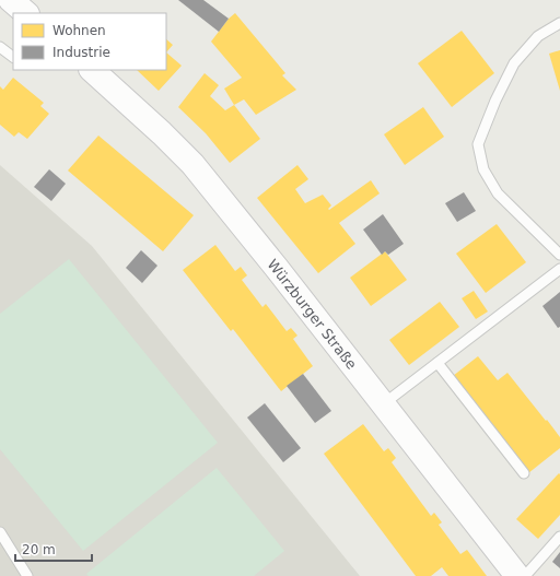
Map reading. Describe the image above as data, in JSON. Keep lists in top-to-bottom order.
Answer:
{
  "streets": {
    "street": ["Würzburger Straße"]
  },
  "legend": ["Wohnen", "Industrie"],
  "scale_bar": "20 m"
}
